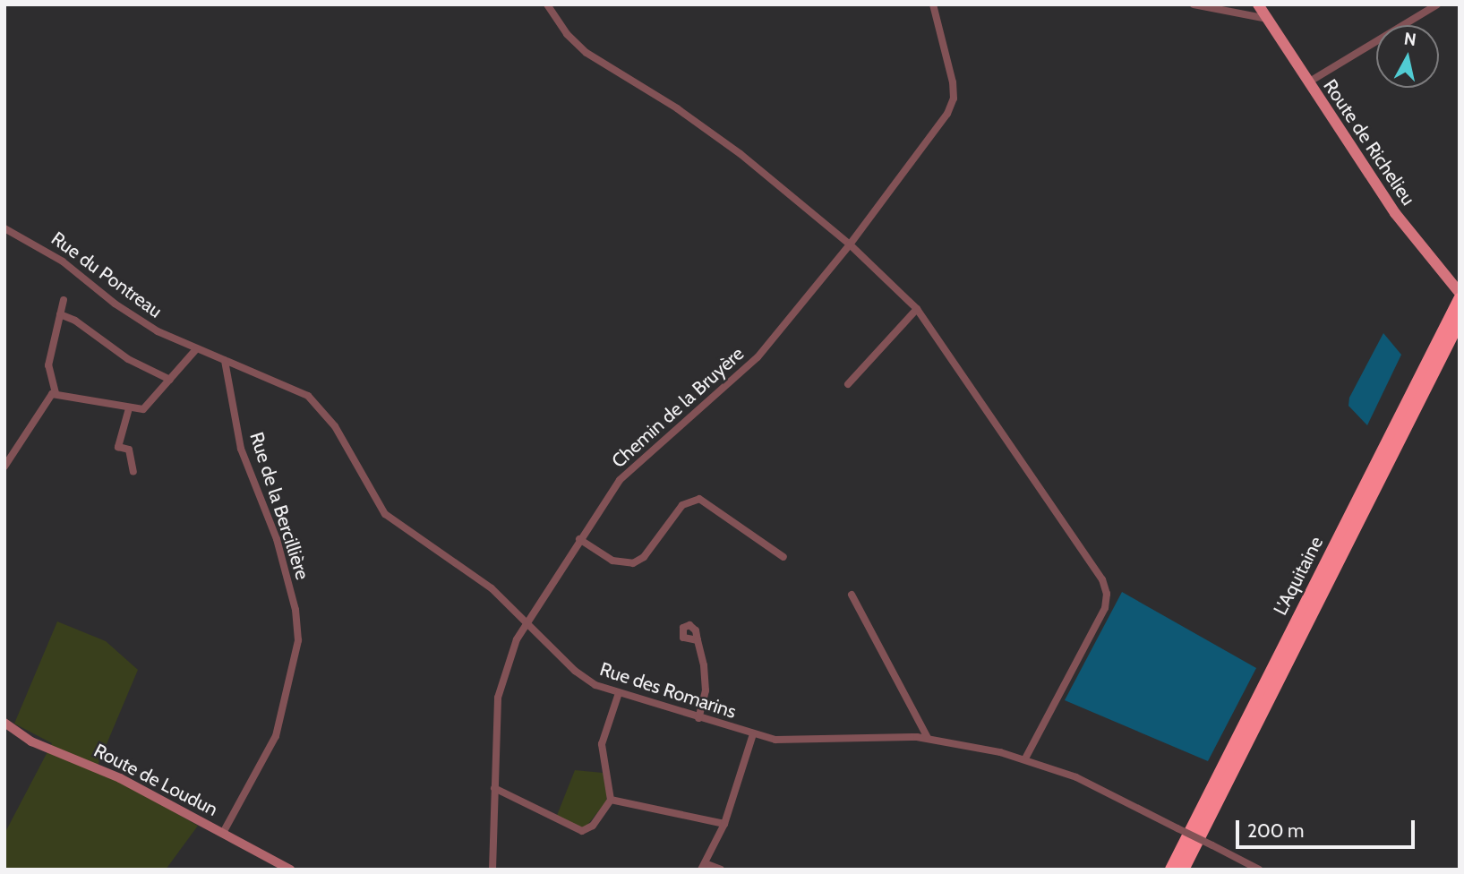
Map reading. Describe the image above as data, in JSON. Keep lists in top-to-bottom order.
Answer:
{
  "streets": {
    "highway": ["L'Aquitaine"],
    "main road": ["Route de Richelieu", "Route de Loudun"],
    "street": [
      "Rue du Pontreau",
      "Chemin de la Bruyère",
      "Rue de la Bercillière",
      "Rue des Romarins"
    ]
  },
  "crossings": [
    ["Rue du Pontreau", "Rue de la Bercillière"],
    ["Rue du Pontreau", "Rue des Romarins"],
    ["Chemin de la Bruyère", "Rue des Romarins"],
    ["Rue de la Bercillière", "Rue des Romarins"],
    ["Rue de la Bercillière", "Route de Loudun"]
  ],
  "scale_bar": "200 m",
  "north": "top"
}
